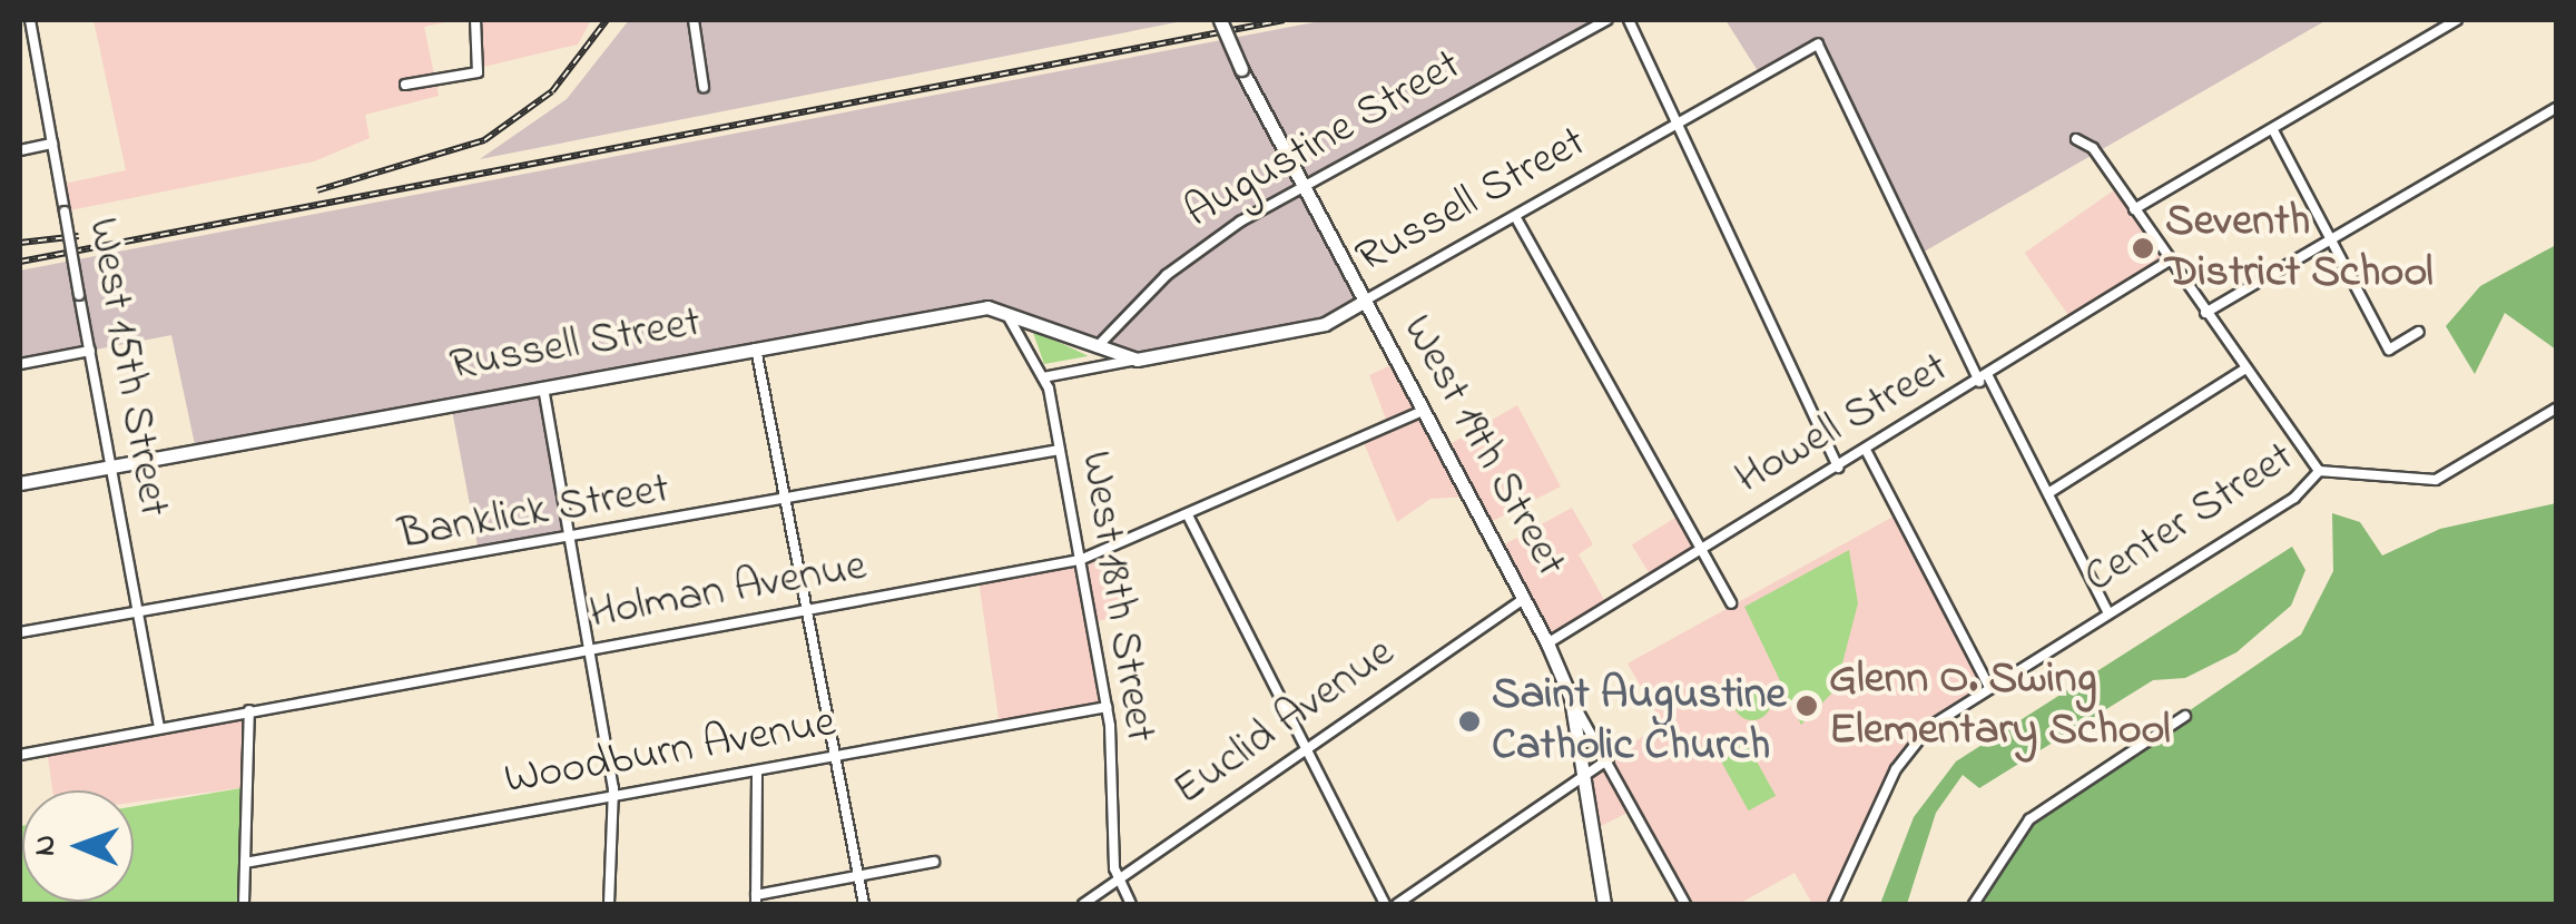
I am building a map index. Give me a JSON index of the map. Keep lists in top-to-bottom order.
{
  "streets": {
    "street": [
      "Augustine Street",
      "Russell Street",
      "West 15th Street",
      "Howell Street",
      "West 19th Street",
      "Banklick Street",
      "Center Street",
      "Holman Avenue",
      "West 18th Street",
      "Euclid Avenue",
      "Woodburn Avenue"
    ]
  },
  "crossings": [
    ["Augustine Street", "Russell Street"],
    ["Augustine Street", "West 19th Street"],
    ["Russell Street", "West 15th Street"],
    ["Russell Street", "Howell Street"],
    ["Russell Street", "West 19th Street"],
    ["Russell Street", "West 18th Street"],
    ["West 15th Street", "Banklick Street"],
    ["West 15th Street", "Holman Avenue"],
    ["Howell Street", "West 19th Street"],
    ["West 19th Street", "Holman Avenue"],
    ["West 19th Street", "Euclid Avenue"],
    ["Banklick Street", "West 18th Street"],
    ["Holman Avenue", "West 18th Street"],
    ["West 18th Street", "Euclid Avenue"],
    ["West 18th Street", "Woodburn Avenue"]
  ],
  "places": ["Seventh District School", "Glenn O. Swing Elementary School", "Saint Augustine Catholic Church"],
  "north": "left"
}
